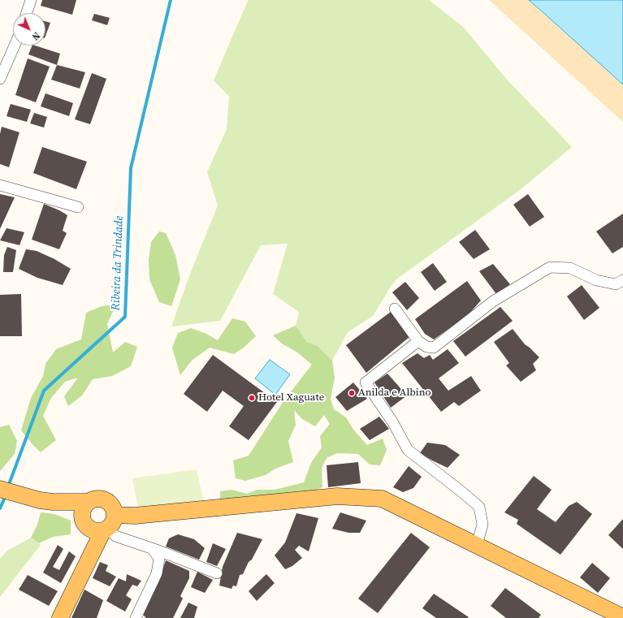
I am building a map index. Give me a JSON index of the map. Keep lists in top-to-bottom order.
{
  "water": ["Ribeira da Trindade"],
  "places": ["Anilda e Albino", "Hotel Xaguate"],
  "north": "bottom right"
}
